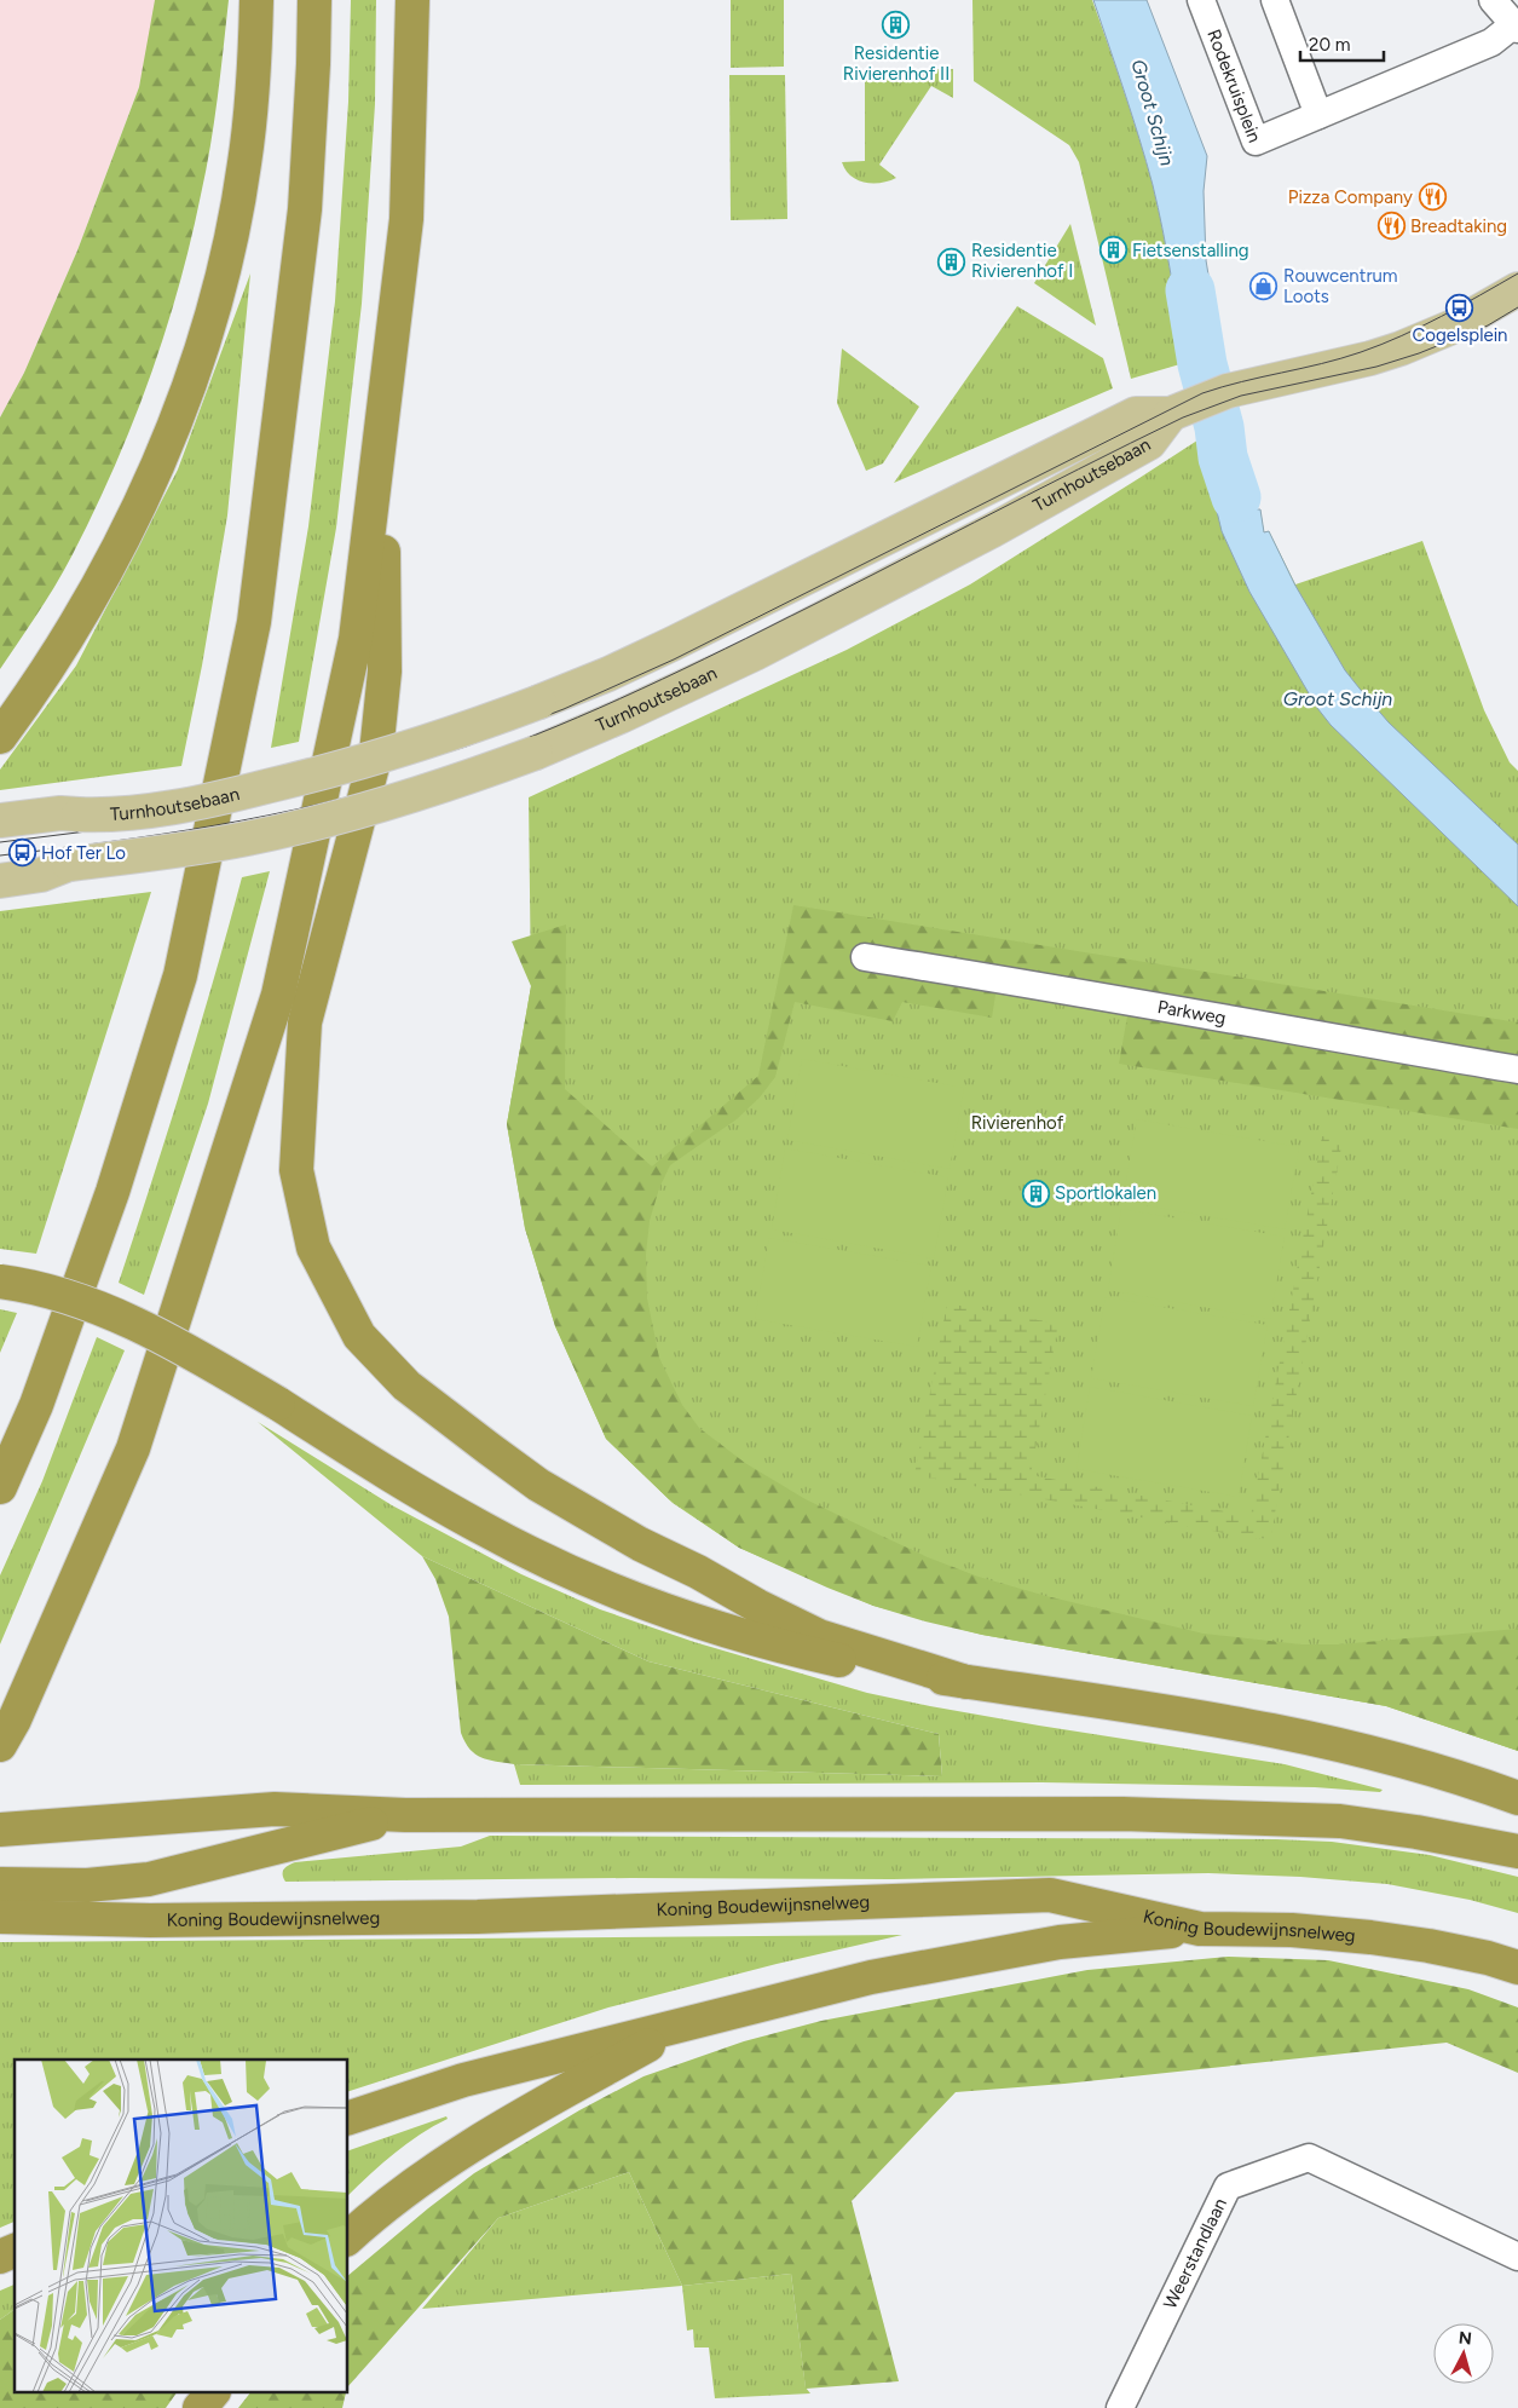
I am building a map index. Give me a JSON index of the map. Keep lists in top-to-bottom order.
{
  "streets": {
    "highway": ["Koning Boudewijnsnelweg"],
    "main road": ["Turnhoutsebaan"],
    "street": ["Rodekruisplein", "Parkweg", "Weerstandlaan"]
  },
  "water": ["Groot Schijn"],
  "parks": ["Rivierenhof"],
  "places": {
    "building": [
      "Residentie Rivierenhof II",
      "Fietsenstalling",
      "Residentie Rivierenhof I",
      "Sportlokalen"
    ],
    "restaurant": ["Pizza Company", "Breadtaking"],
    "shop": ["Rouwcentrum Loots"],
    "bus stop": ["Cogelsplein", "Hof Ter Lo"]
  },
  "scale_bar": "20 m",
  "north": "top"
}
